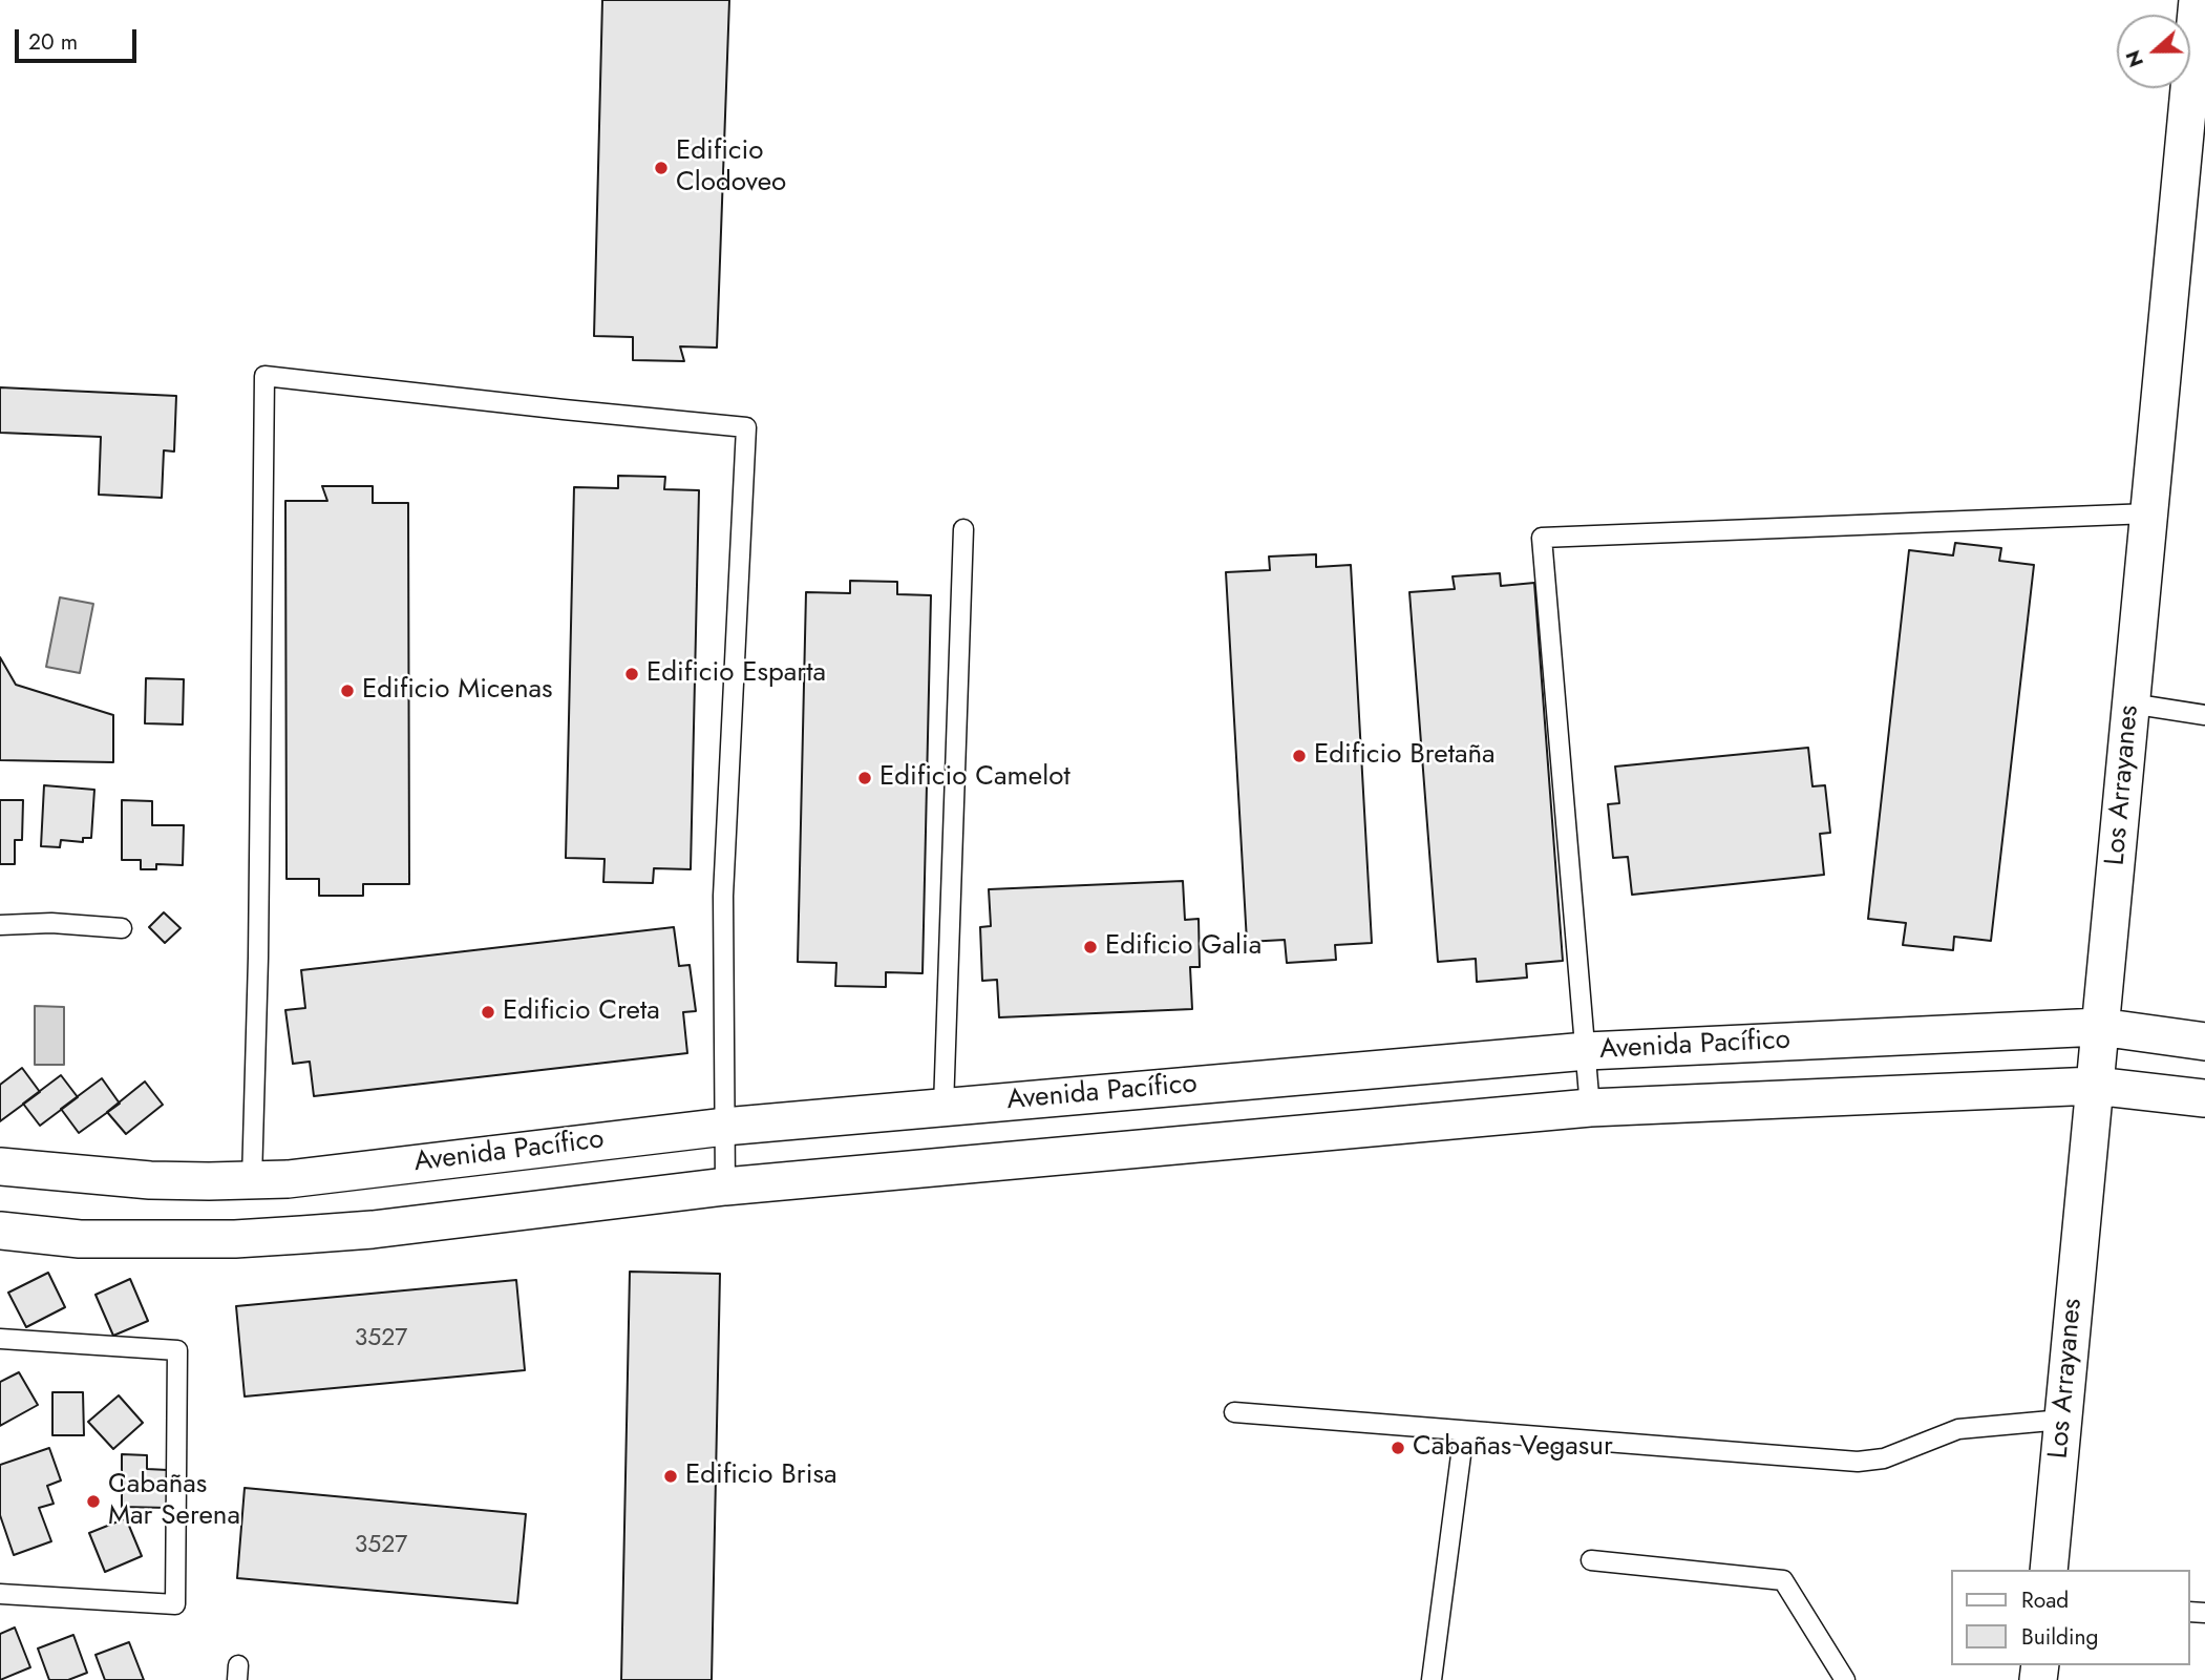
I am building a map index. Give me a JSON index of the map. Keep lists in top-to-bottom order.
{
  "streets": {
    "street": ["Los Arrayanes", "Avenida Pacífico"]
  },
  "crossings": [
    ["Los Arrayanes", "Avenida Pacífico"]
  ],
  "places": [
    "Edificio Clodoveo",
    "Edificio Esparta",
    "Edificio Micenas",
    "Edificio Bretaña",
    "Edificio Camelot",
    "Edificio Galia",
    "Edificio Creta",
    "Cabañas Vegasur",
    "Edificio Brisa",
    "Cabañas Mar Serena"
  ],
  "house_numbers": ["3527", "3527"],
  "legend": ["Road", "Building"],
  "scale_bar": "20 m",
  "north": "left"
}
